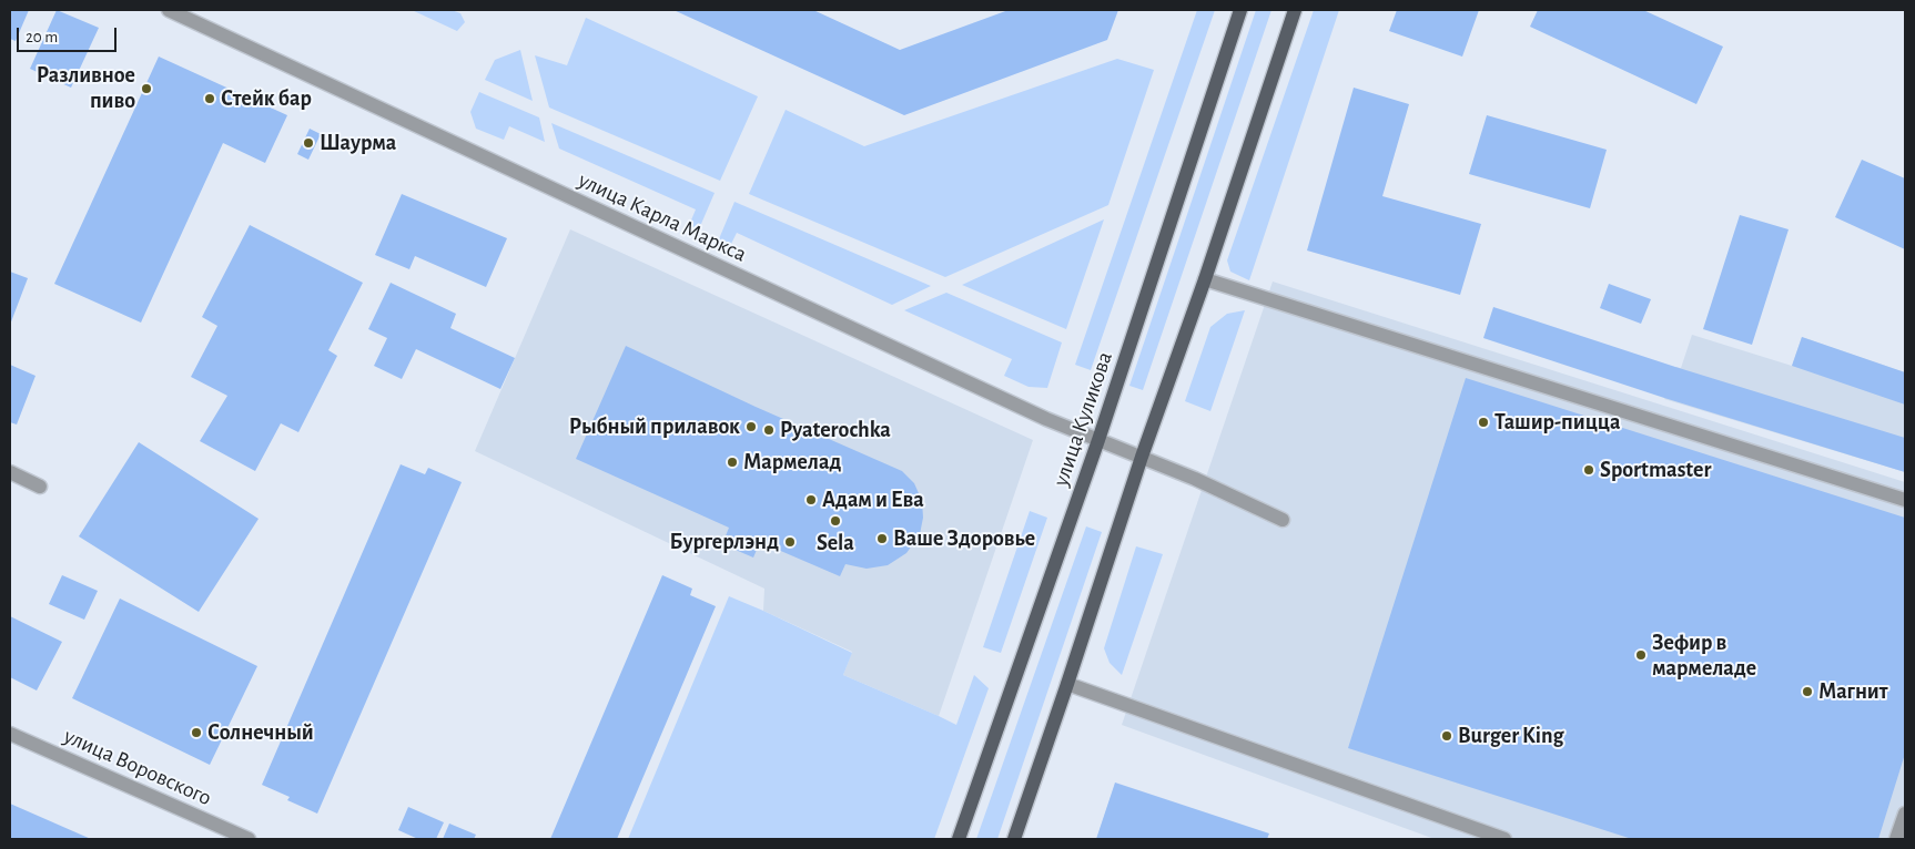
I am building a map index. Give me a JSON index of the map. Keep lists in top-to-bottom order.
{
  "streets": {
    "main road": ["улица Куликова"],
    "street": ["улица Карла Маркса", "улица Воровского"]
  },
  "crossings": [
    ["улица Карла Маркса", "улица Куликова"]
  ],
  "places": [
    "Разливное пиво",
    "Стейк бар",
    "Шаурма",
    "Ташир-пицца",
    "Рыбный прилавок",
    "Pyaterochka",
    "Мармелад",
    "Sportmaster",
    "Адам и Ева",
    "Sela",
    "Ваше Здоровье",
    "Бургерлэнд",
    "Зефир в мармеладе",
    "Магнит",
    "Солнечный",
    "Burger King"
  ],
  "scale_bar": "20 m"
}
